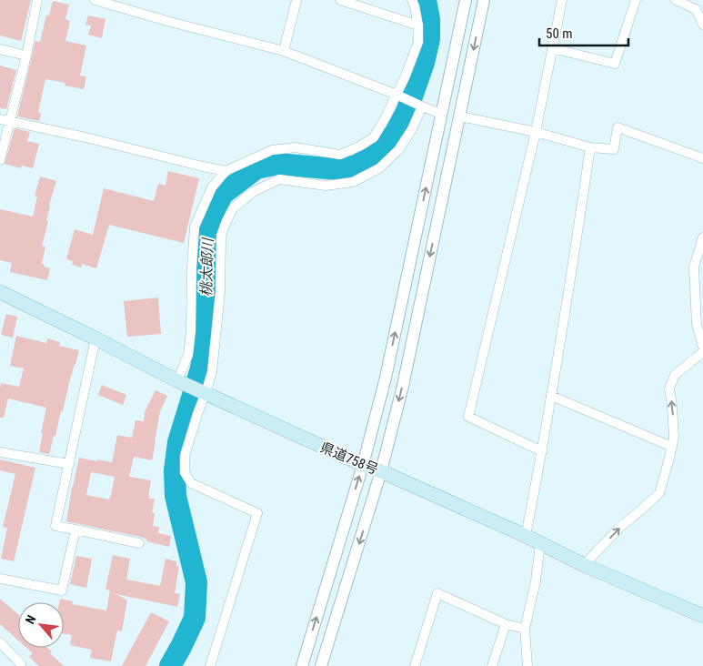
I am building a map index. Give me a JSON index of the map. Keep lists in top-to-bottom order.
{
  "streets": {
    "main road": ["県道758号"]
  },
  "water": ["桃太郎川"],
  "scale_bar": "50 m",
  "north": "top left"
}
